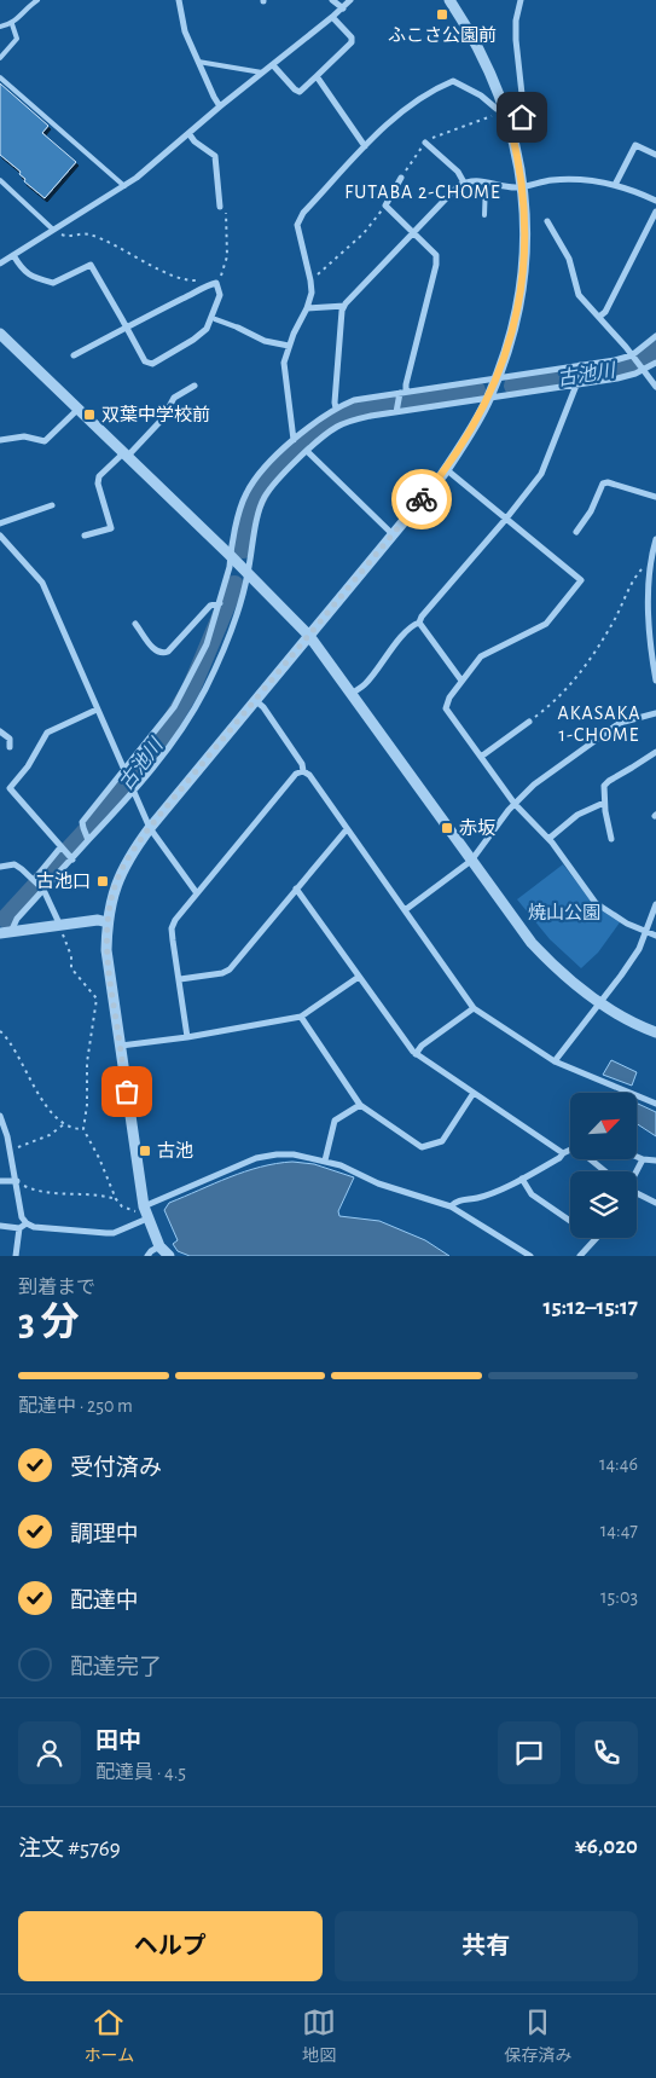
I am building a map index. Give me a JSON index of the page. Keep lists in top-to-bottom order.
{
  "districts": ["FUTABA 2-CHOME", "AKASAKA 1-CHOME"],
  "water": ["古池川"],
  "parks": ["焼山公園"],
  "places": {
    "transit": [
      "ふこさ公園前",
      "双葉中学校前",
      "赤坂",
      "古池口",
      "古池"
    ]
  },
  "north": "top right",
  "page": {
    "heading": ["3 分", "到着まで", "15:12–15:17"],
    "panel": [
      "田中",
      "配達員 · 4.5",
      "注文 #5769",
      "¥6,020"
    ],
    "bar": "配達中 · 250 m",
    "list": [
      ["受付済み", "14:46"],
      ["調理中", "14:47"],
      ["配達中", "15:03"],
      "配達完了"
    ],
    "buttons": ["ヘルプ", "共有"],
    "tabs": ["ホーム", "地図", "保存済み"]
  }
}
